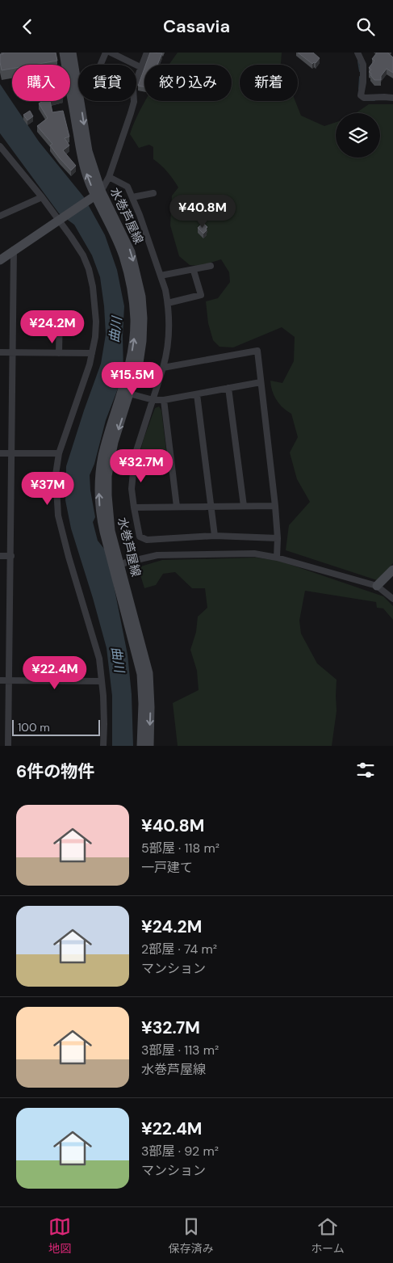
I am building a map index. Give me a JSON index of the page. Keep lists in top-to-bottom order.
{
  "streets": {
    "main road": ["水巻芦屋線"]
  },
  "water": ["曲川"],
  "scale_bar": "100 m",
  "page": {
    "header": "Casavia",
    "chip": [
      "購入",
      "賃貸",
      "絞り込み",
      "新着"
    ],
    "price": [
      "¥40.8M",
      "¥24.2M",
      "¥15.5M",
      "¥32.7M",
      "¥37M",
      "¥22.4M"
    ],
    "scale": "100 m",
    "heading": "6件の物件",
    "list": [
      {
        "name": "¥40.8M",
        "note": "5部屋 · 118 m² · 一戸建て"
      },
      {
        "name": "¥24.2M",
        "note": "2部屋 · 74 m² · マンション"
      },
      {
        "name": "¥32.7M",
        "note": "3部屋 · 113 m² · 水巻芦屋線"
      },
      {
        "name": "¥22.4M",
        "note": "3部屋 · 92 m² · マンション"
      }
    ],
    "tabs": ["地図", "保存済み", "ホーム"]
  }
}
